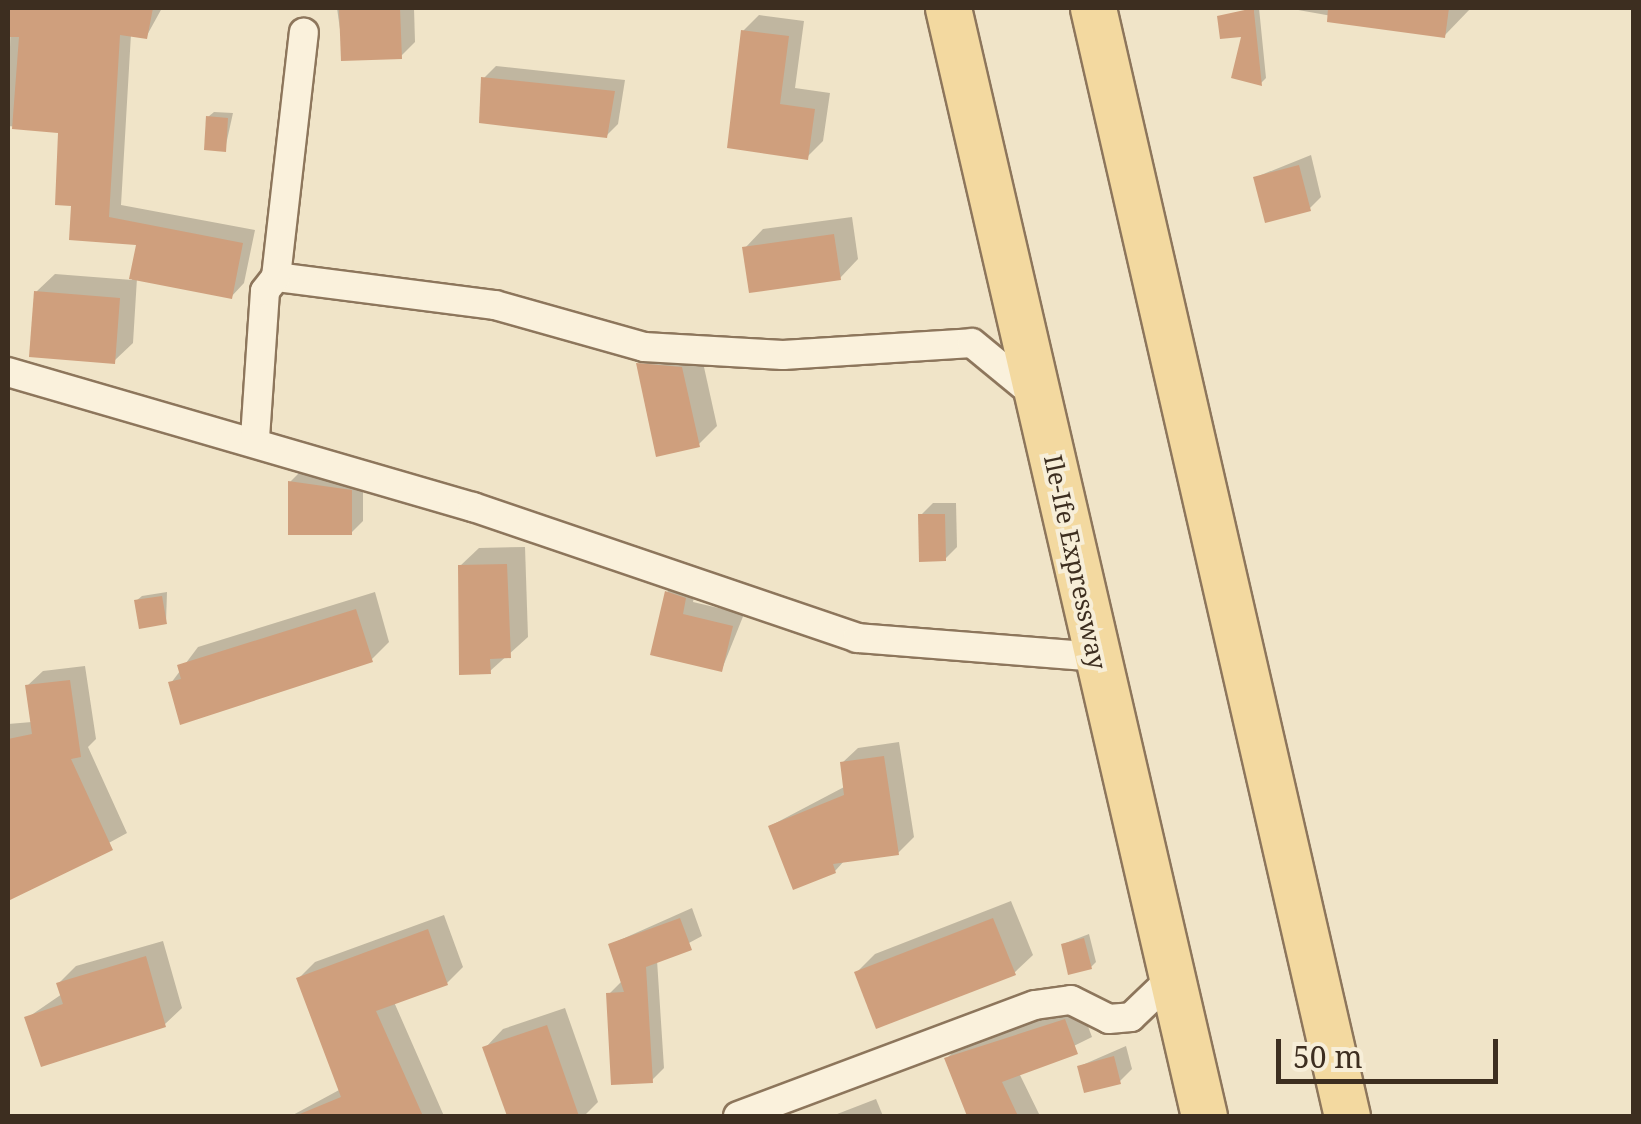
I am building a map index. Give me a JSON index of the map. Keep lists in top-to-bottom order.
{
  "streets": {
    "main road": ["Ile-Ife Expressway"]
  },
  "scale_bar": "50 m"
}
